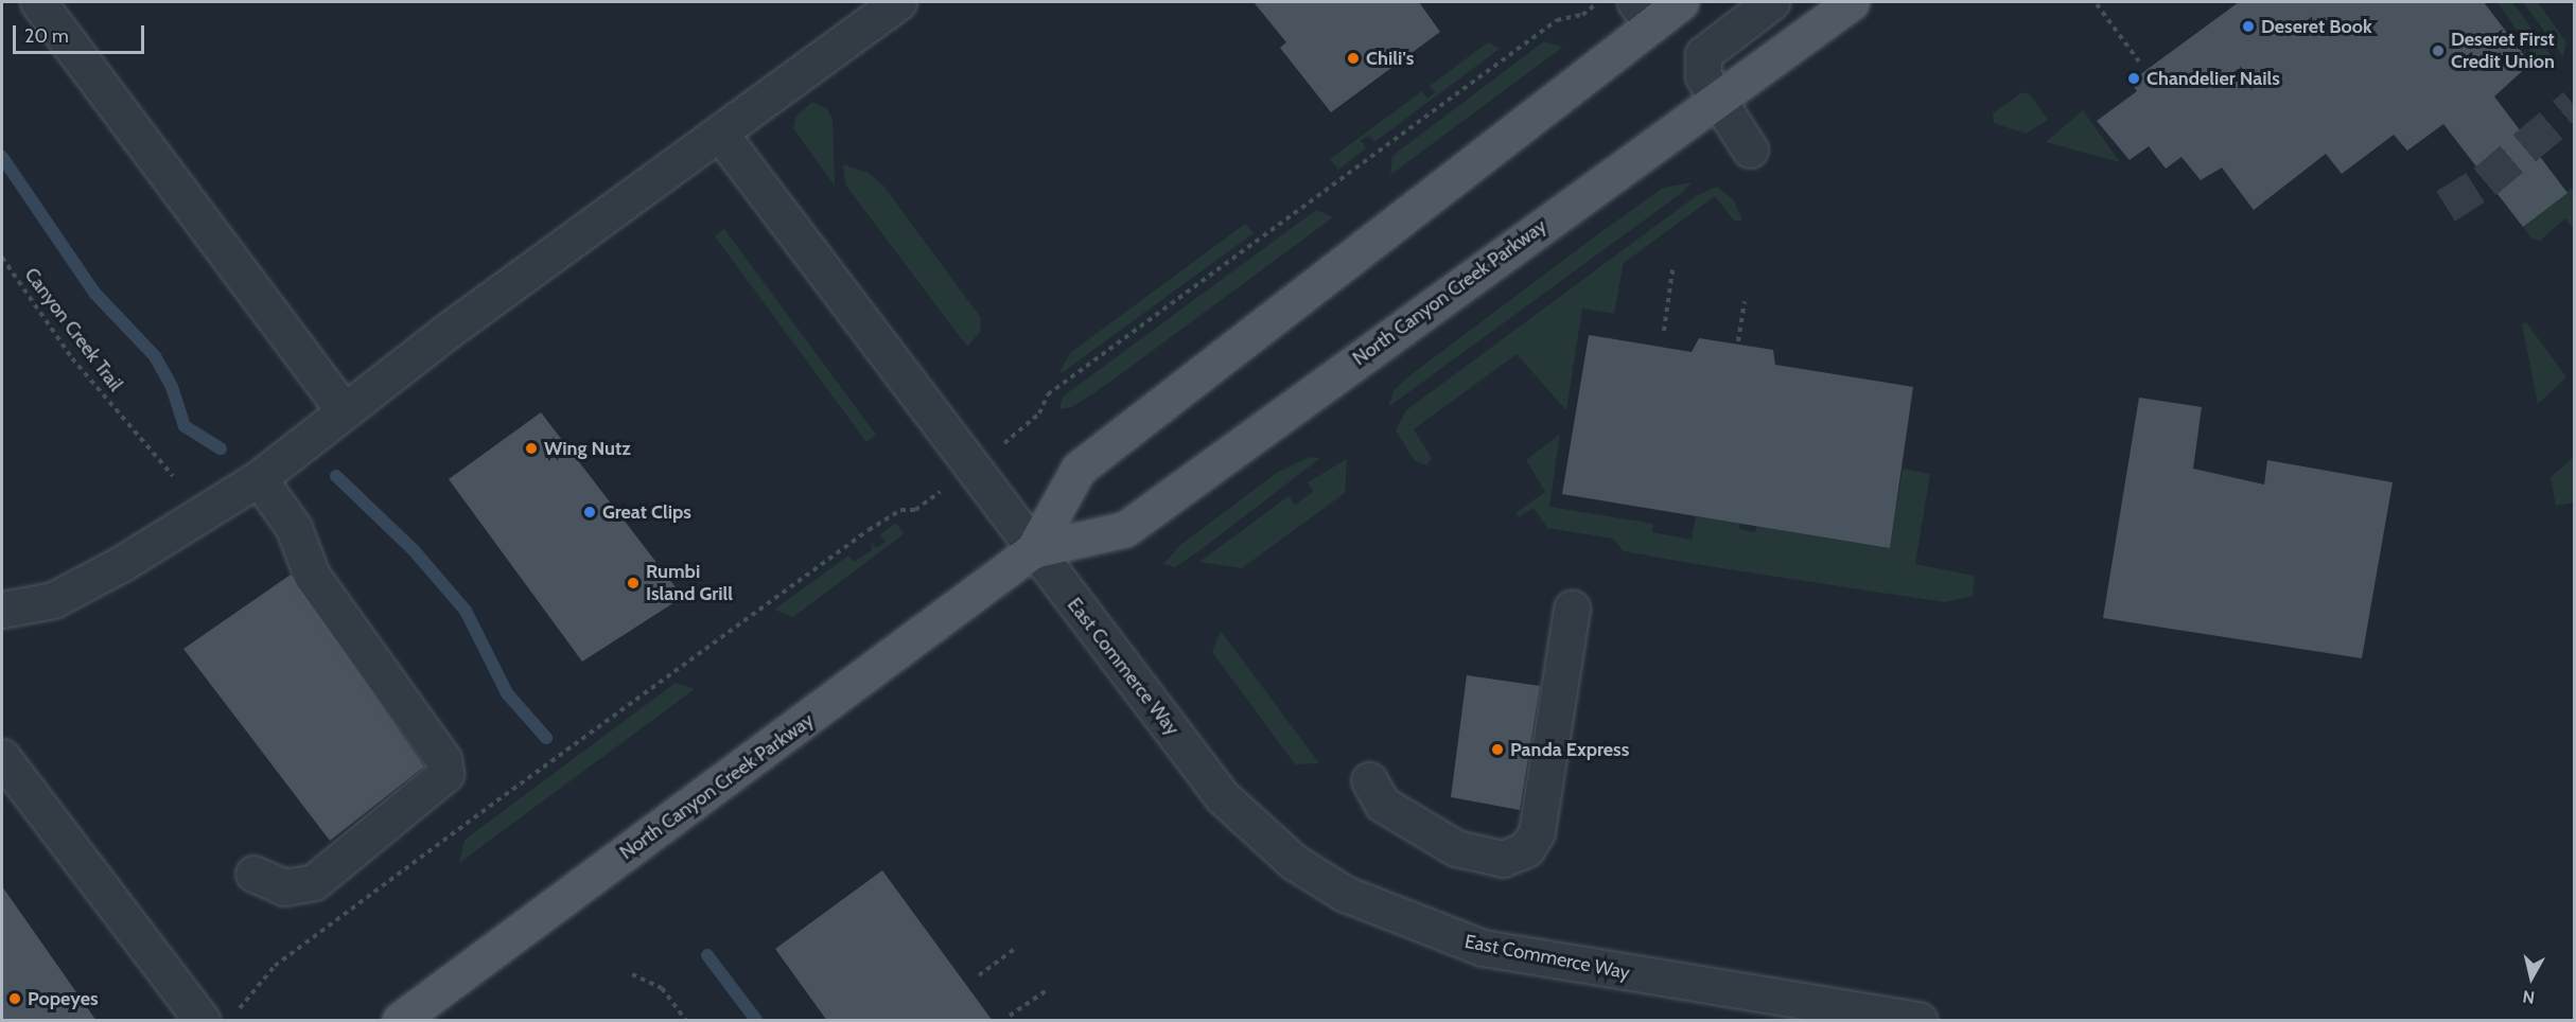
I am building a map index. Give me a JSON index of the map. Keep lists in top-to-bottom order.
{
  "streets": {
    "main road": ["North Canyon Creek Parkway"],
    "street": ["East Commerce Way"],
    "path": ["Canyon Creek Trail"]
  },
  "crossings": [
    ["North Canyon Creek Parkway", "East Commerce Way"]
  ],
  "places": [
    "Deseret Book",
    "Deseret First Credit Union",
    "Chili's",
    "Chandelier Nails",
    "Wing Nutz",
    "Great Clips",
    "Rumbi Island Grill",
    "Panda Express",
    "Popeyes"
  ],
  "scale_bar": "20 m",
  "north": "bottom"
}
